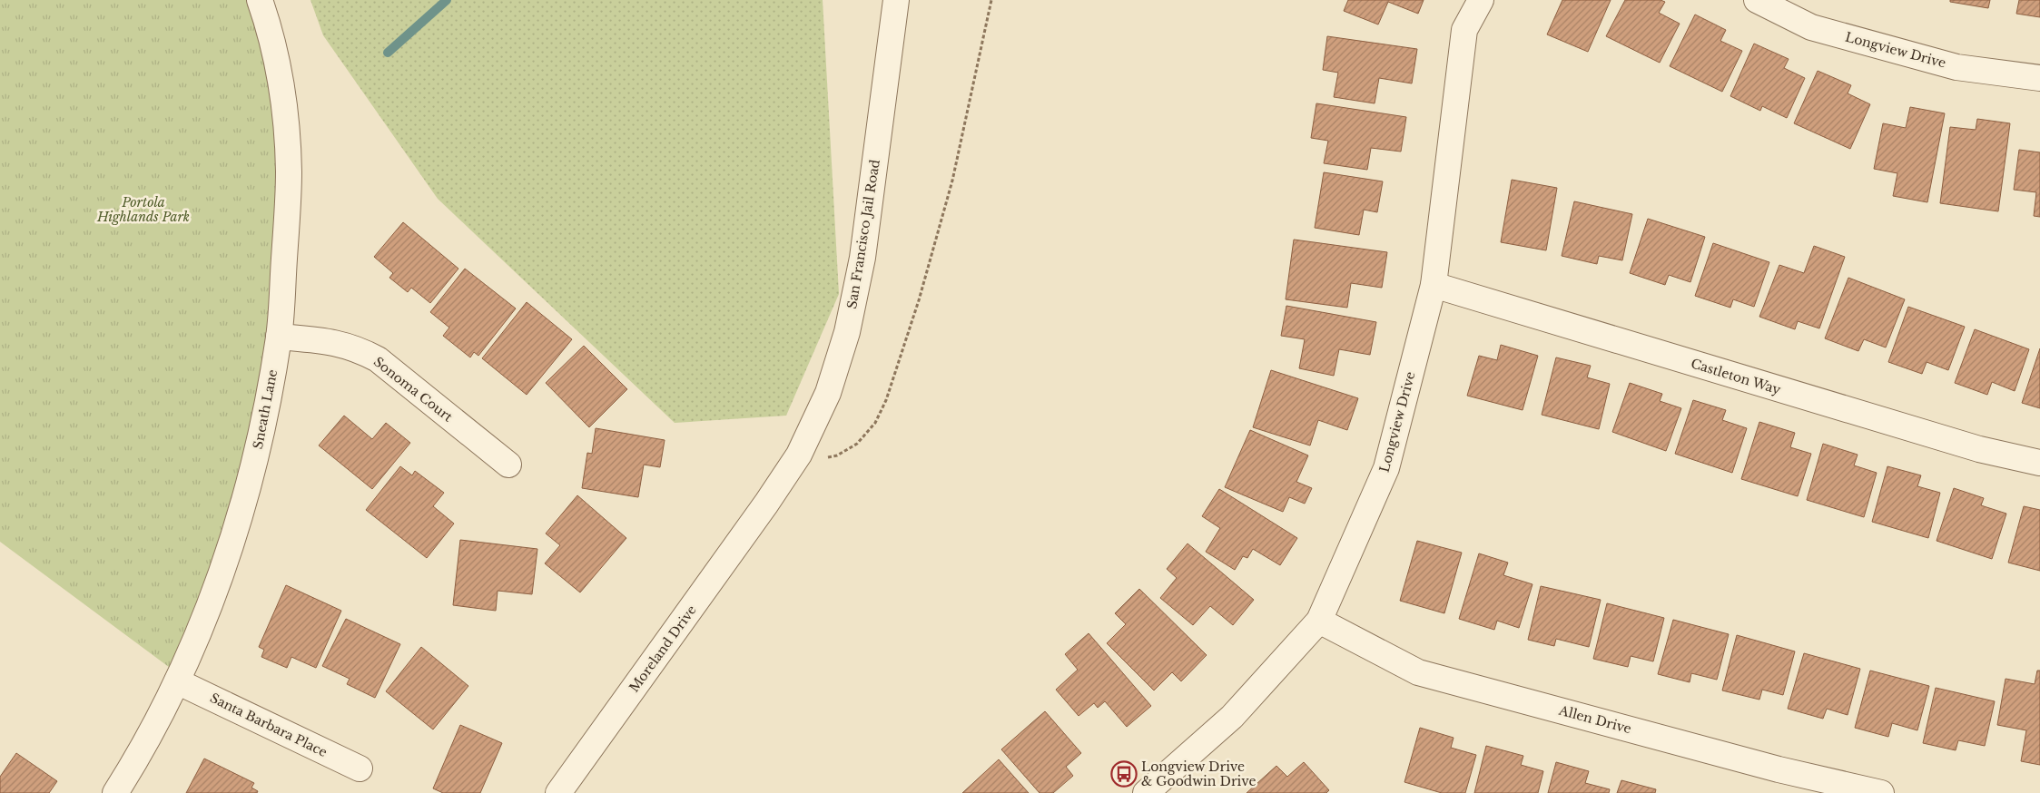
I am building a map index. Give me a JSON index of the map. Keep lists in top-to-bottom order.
{
  "streets": {
    "street": [
      "Longview Drive",
      "San Francisco Jail Road",
      "Castleton Way",
      "Sonoma Court",
      "Sneath Lane",
      "Moreland Drive",
      "Allen Drive",
      "Santa Barbara Place"
    ]
  },
  "crossings": [
    ["Longview Drive", "Castleton Way"],
    ["Longview Drive", "Allen Drive"],
    ["San Francisco Jail Road", "Moreland Drive"],
    ["Sonoma Court", "Sneath Lane"],
    ["Sneath Lane", "Santa Barbara Place"]
  ],
  "parks": ["Portola Highlands Park"],
  "places": {
    "bus stop": ["Longview Drive & Goodwin Drive"]
  }
}
